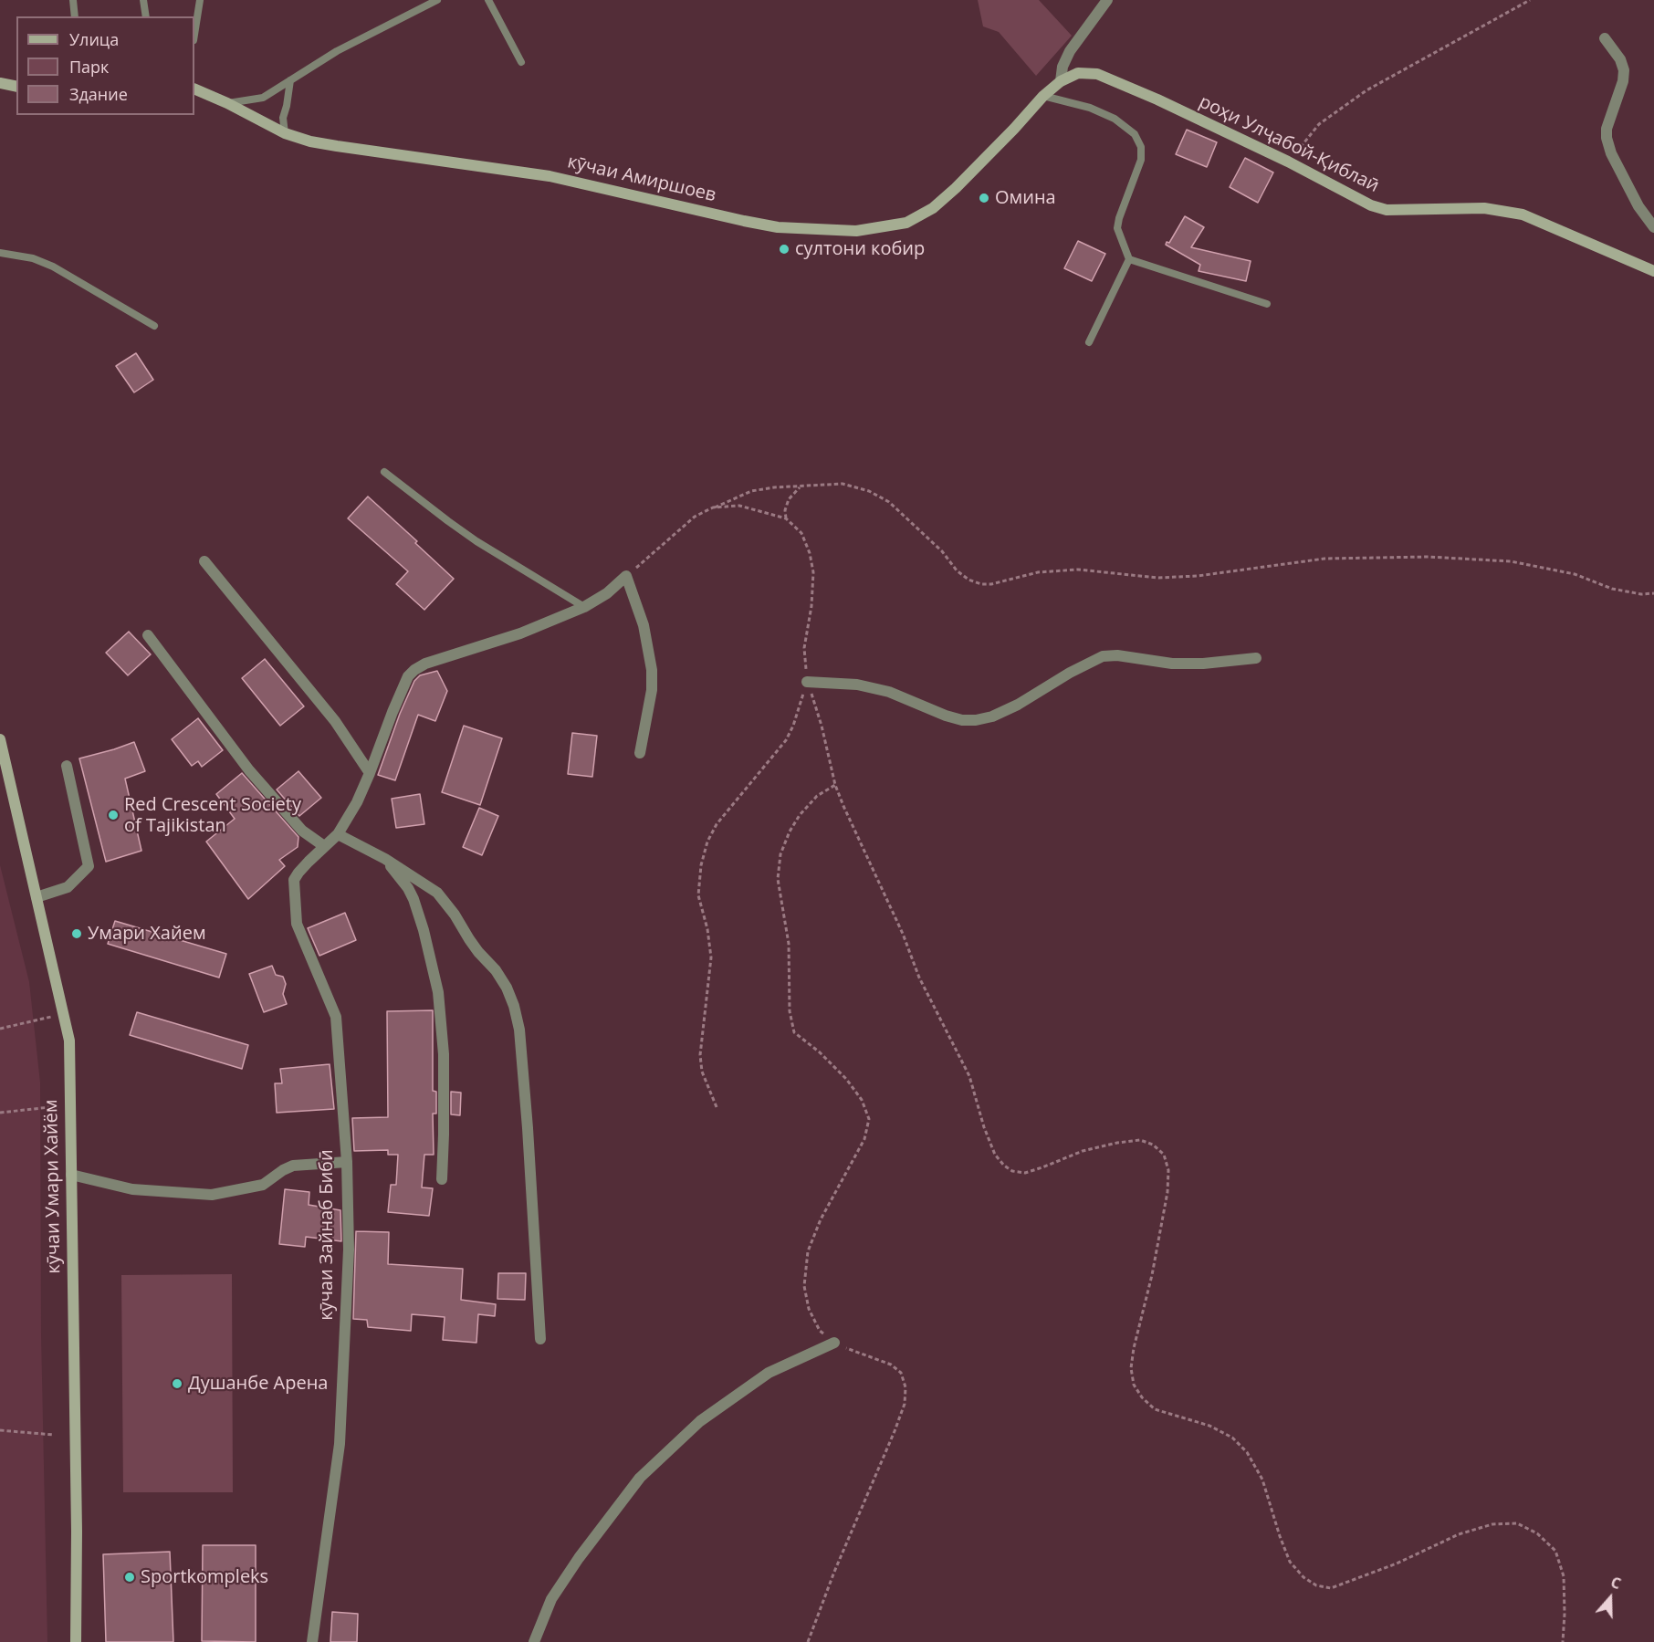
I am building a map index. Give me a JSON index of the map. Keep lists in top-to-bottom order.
{
  "streets": {
    "street": [
      "роҳи Улҷабой-Қиблаӣ",
      "кӯчаи Амиршоев",
      "кӯчаи Умари Хайём",
      "кӯчаи Зайнаб Бибӣ"
    ]
  },
  "crossings": [
    ["роҳи Улҷабой-Қиблаӣ", "кӯчаи Амиршоев"]
  ],
  "places": [
    "Омина",
    "султони кобир",
    "Red Crescent Society of Tajikistan",
    "Умари Хайем",
    "Душанбе Арена",
    "Sportkompleks"
  ],
  "legend": ["Улица", "Парк", "Здание"],
  "north": "top"
}
